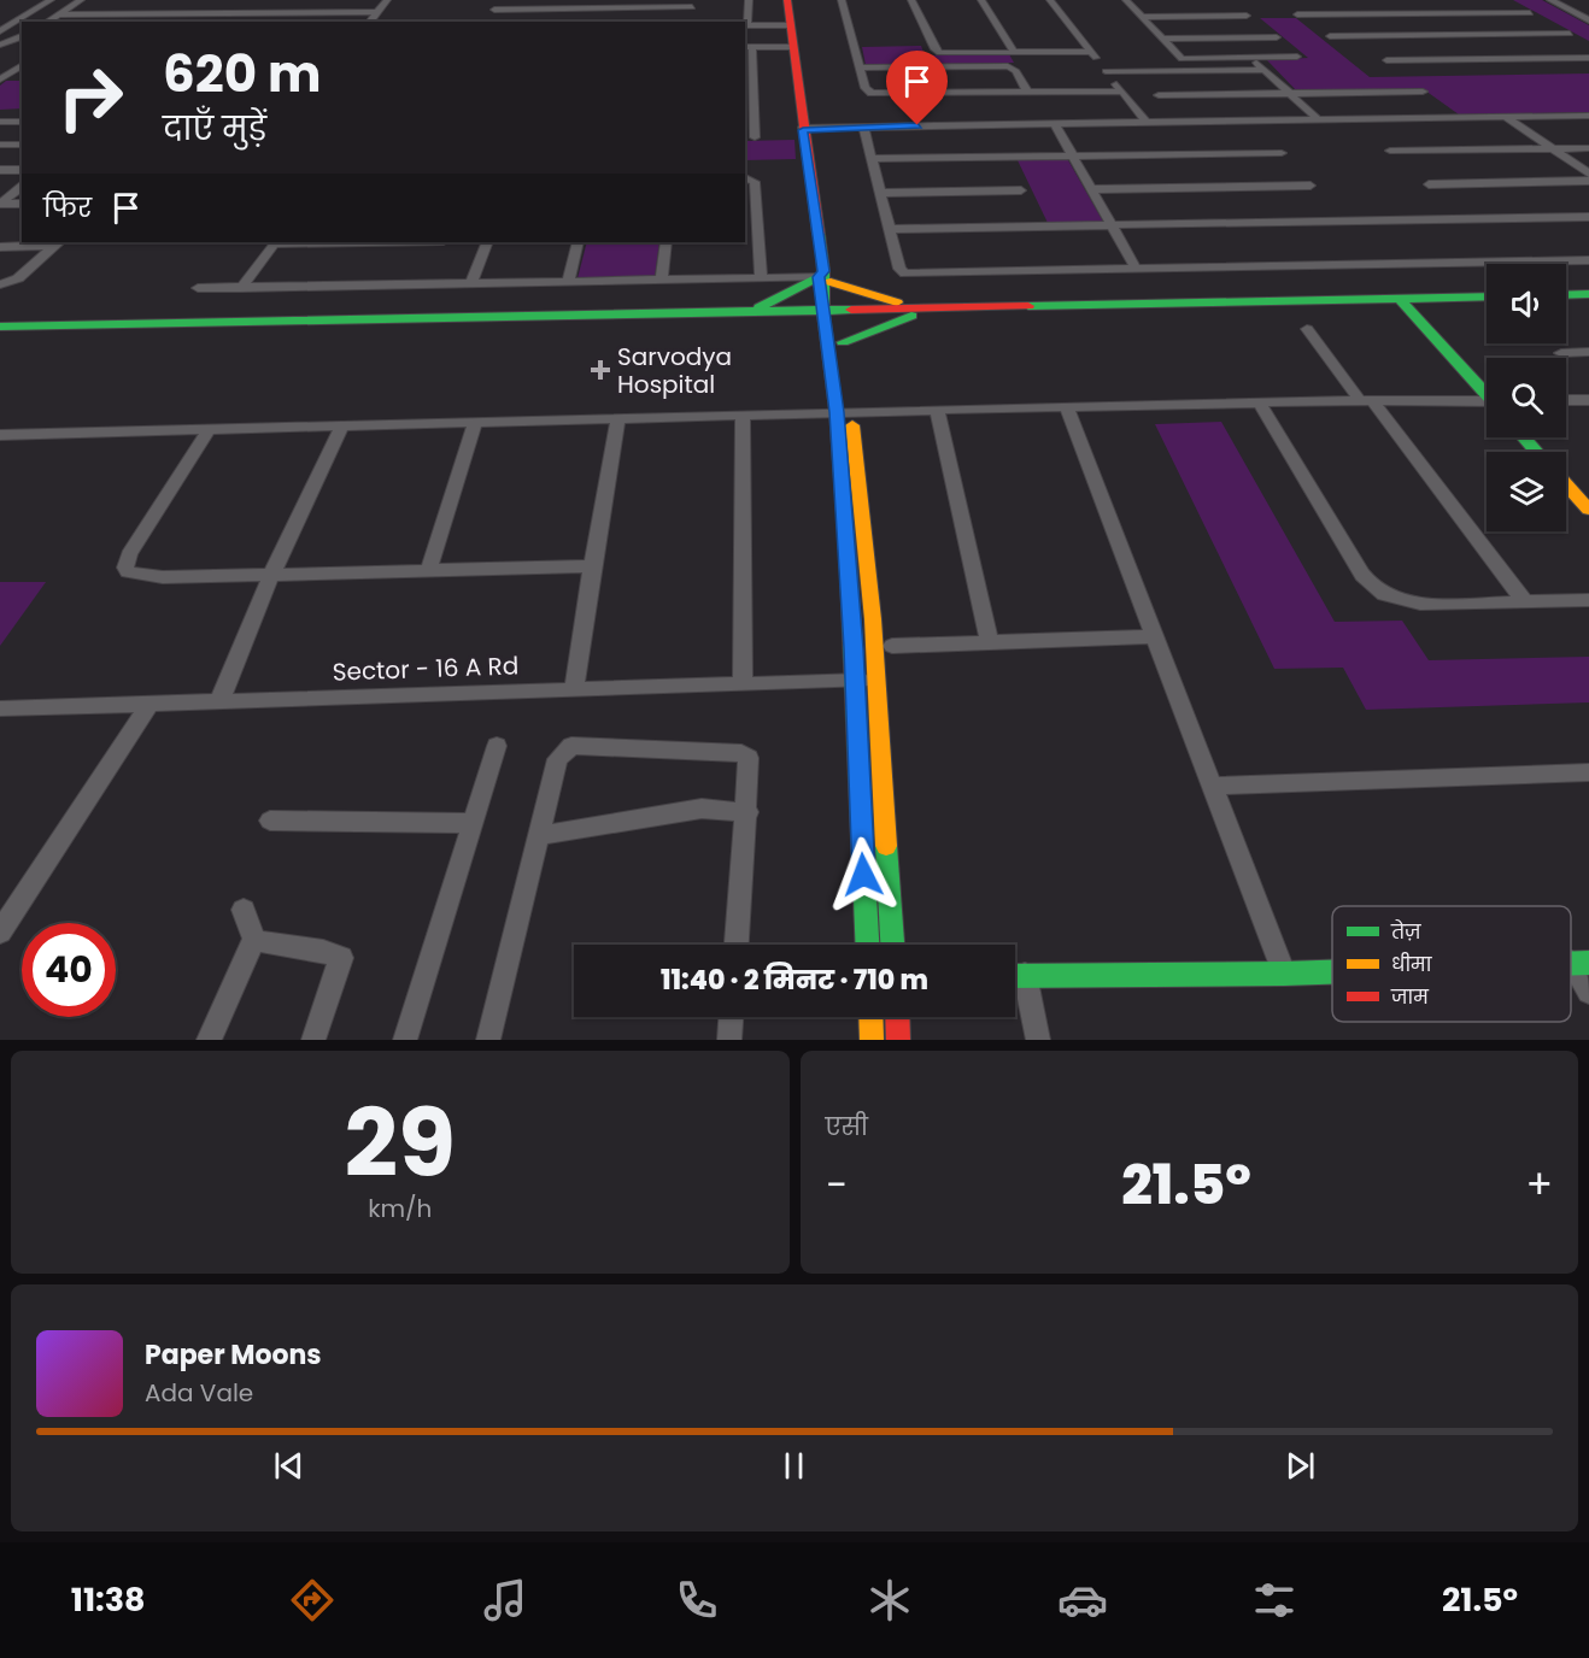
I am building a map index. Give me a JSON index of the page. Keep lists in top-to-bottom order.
{
  "streets": {
    "street": ["Sector - 16 A Rd"]
  },
  "places": {
    "health": ["Sarvodya Hospital"]
  },
  "legend": ["तेज़", "धीमा", "जाम"],
  "page": {
    "turn": ["620 m", "दाएँ मुड़ें"],
    "then": "फिर",
    "limit": "40",
    "trip": "11:40 · 2 मिनट · 710 m",
    "tile": [
      ["29", "km/h"],
      "एसी"
    ],
    "heat": ["−", "21.5°", "+"],
    "song": ["Paper Moons", "Ada Vale"],
    "tabs": ["11:38", "21.5°"]
  }
}
